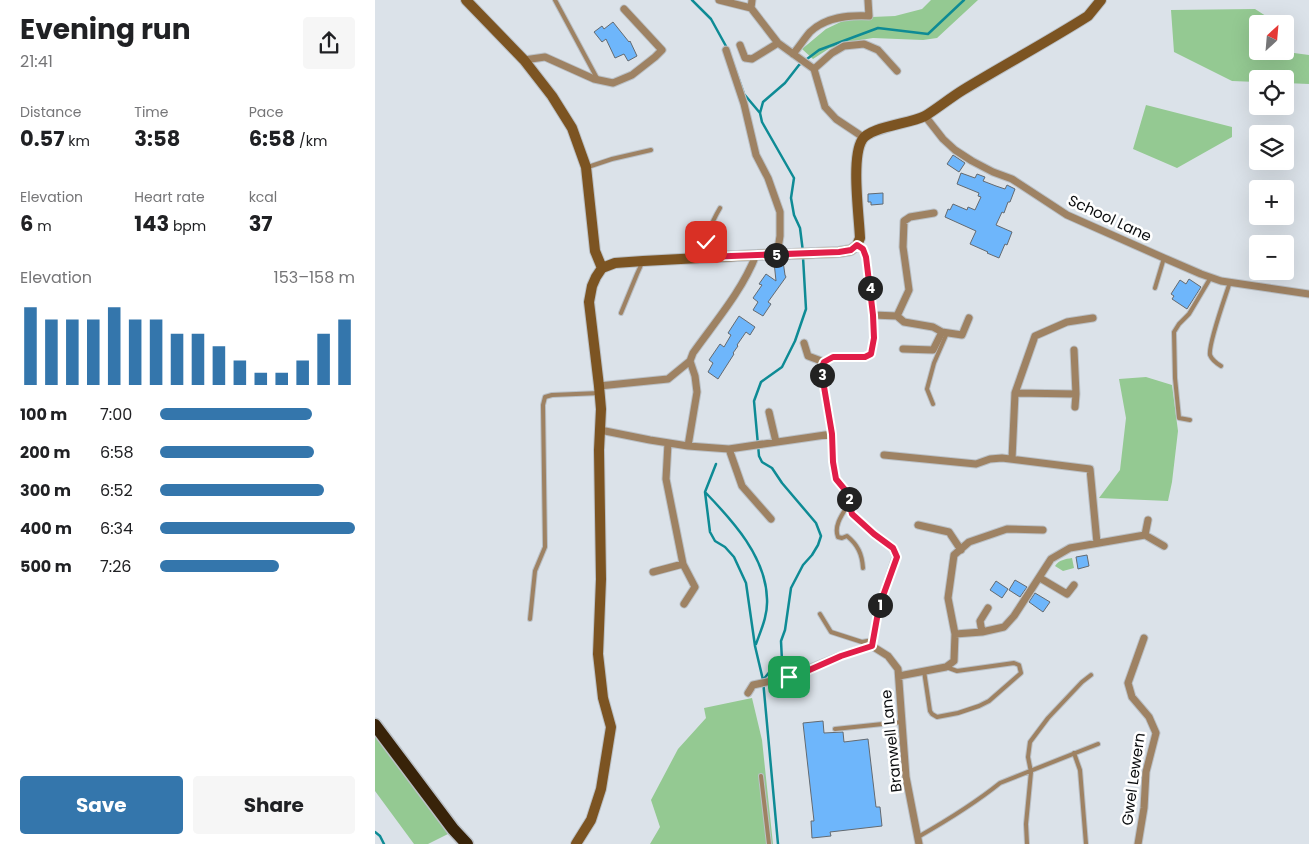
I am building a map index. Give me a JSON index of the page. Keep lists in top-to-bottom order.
{
  "streets": {
    "street": ["School Lane", "Branwell Lane", "Gwel Lewern"]
  },
  "north": "top right",
  "page": {
    "heading": ["Evening run", "21:41"],
    "map_buttons": ["+", "−"],
    "stats": [
      ["Distance", "0.57 km"],
      ["Time", "3:58"],
      ["Pace", "6:58 /km"],
      ["Elevation", "6 m"],
      ["Heart rate", "143 bpm"],
      ["kcal", "37"]
    ],
    "pins": [
      "5",
      "4",
      "3",
      "2",
      "1"
    ],
    "chart": ["Elevation", "153–158 m"],
    "list": [
      {
        "name": "100 m",
        "note": "7:00"
      },
      {
        "name": "200 m",
        "note": "6:58"
      },
      {
        "name": "300 m",
        "note": "6:52"
      },
      {
        "name": "400 m",
        "note": "6:34"
      },
      {
        "name": "500 m",
        "note": "7:26"
      }
    ],
    "buttons": ["Save", "Share"]
  }
}
